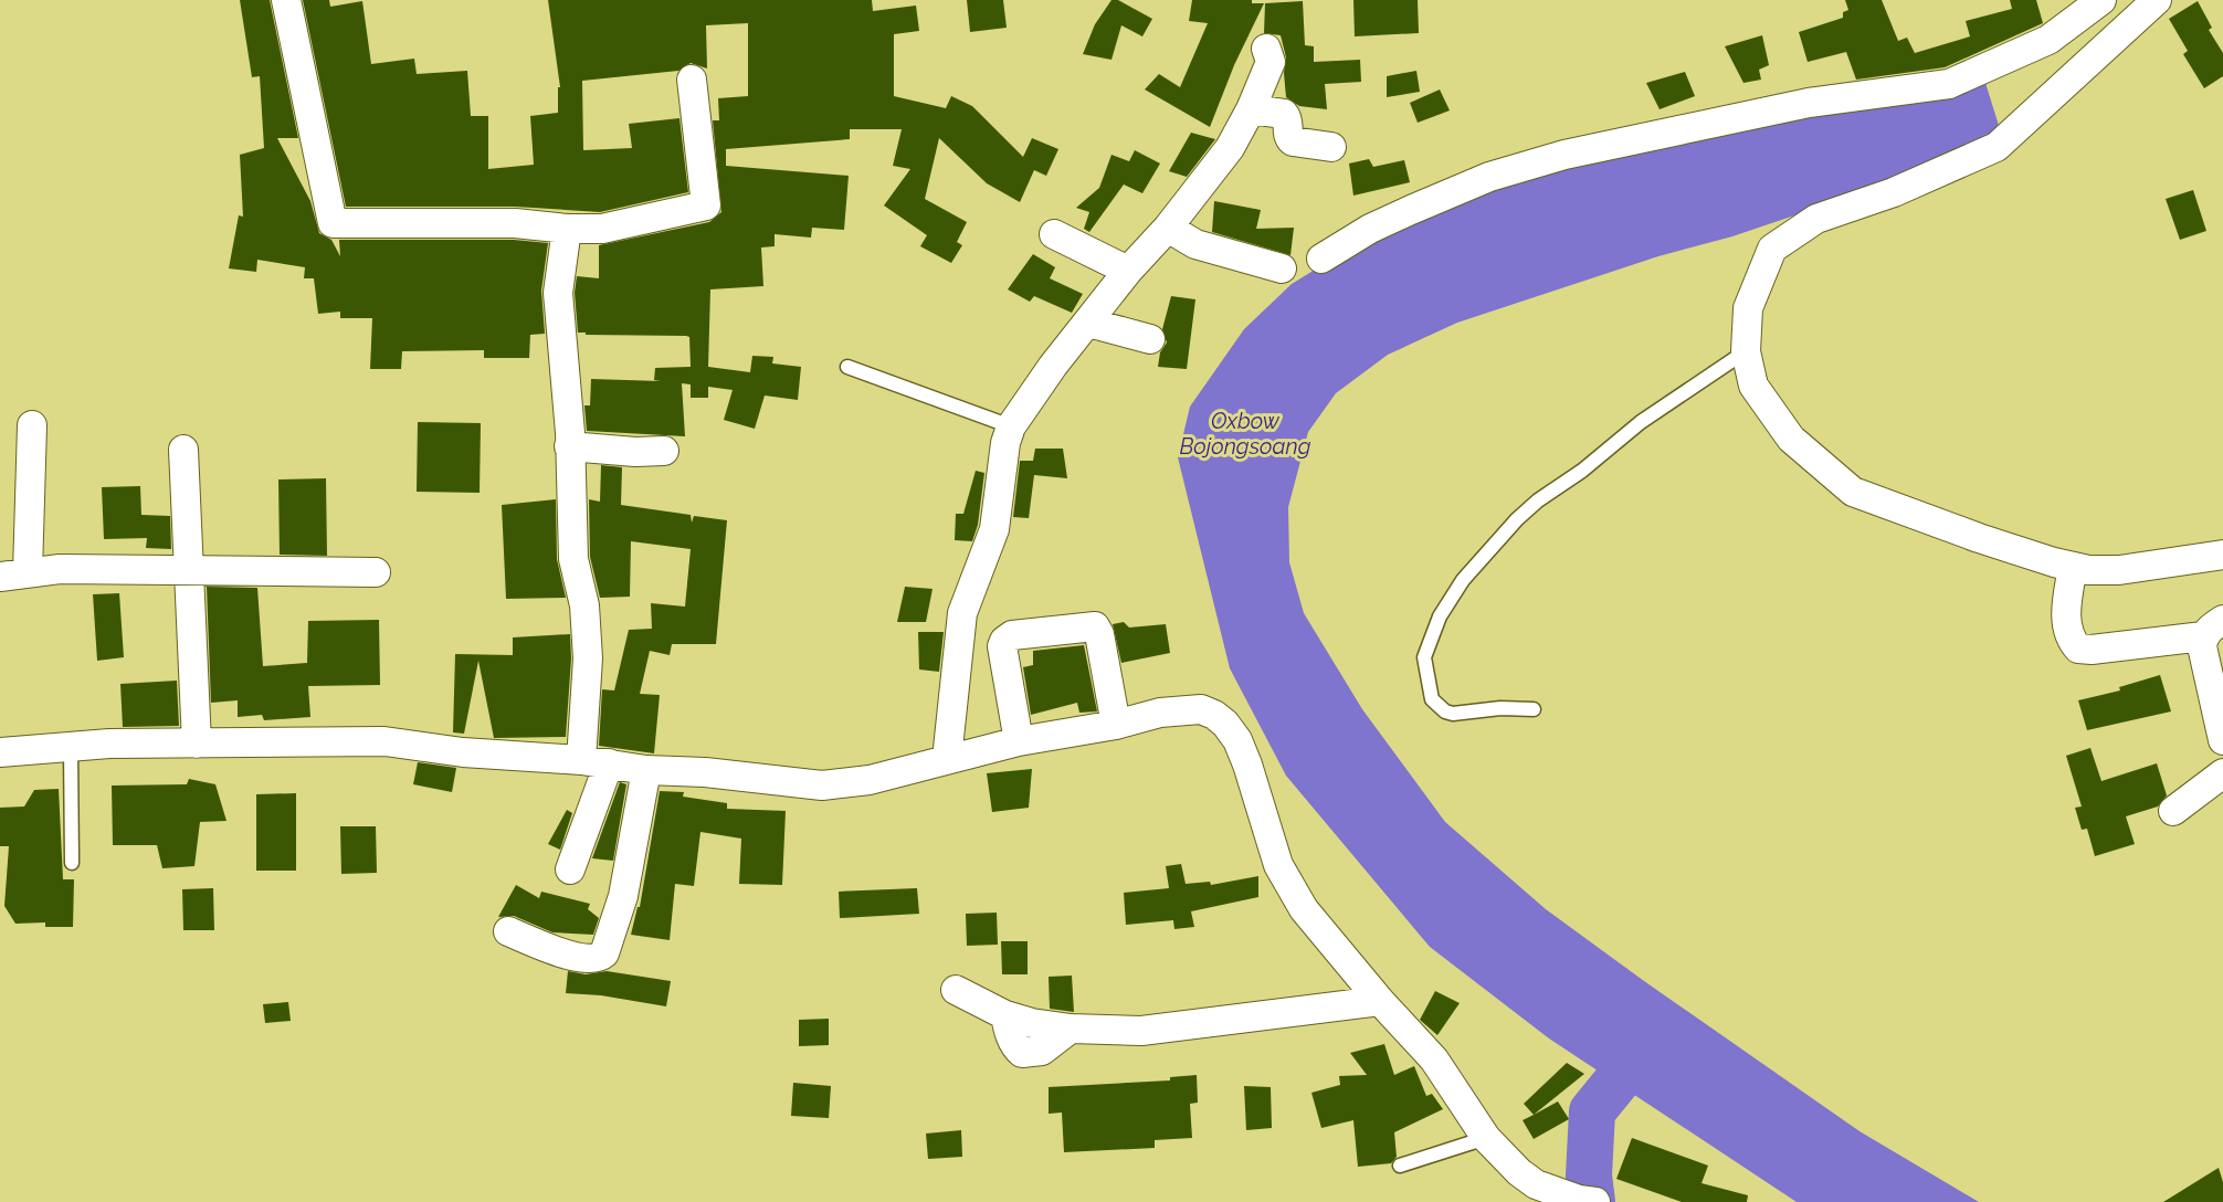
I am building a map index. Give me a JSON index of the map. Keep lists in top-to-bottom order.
{
  "water": ["Oxbow Bojongsoang"]
}
